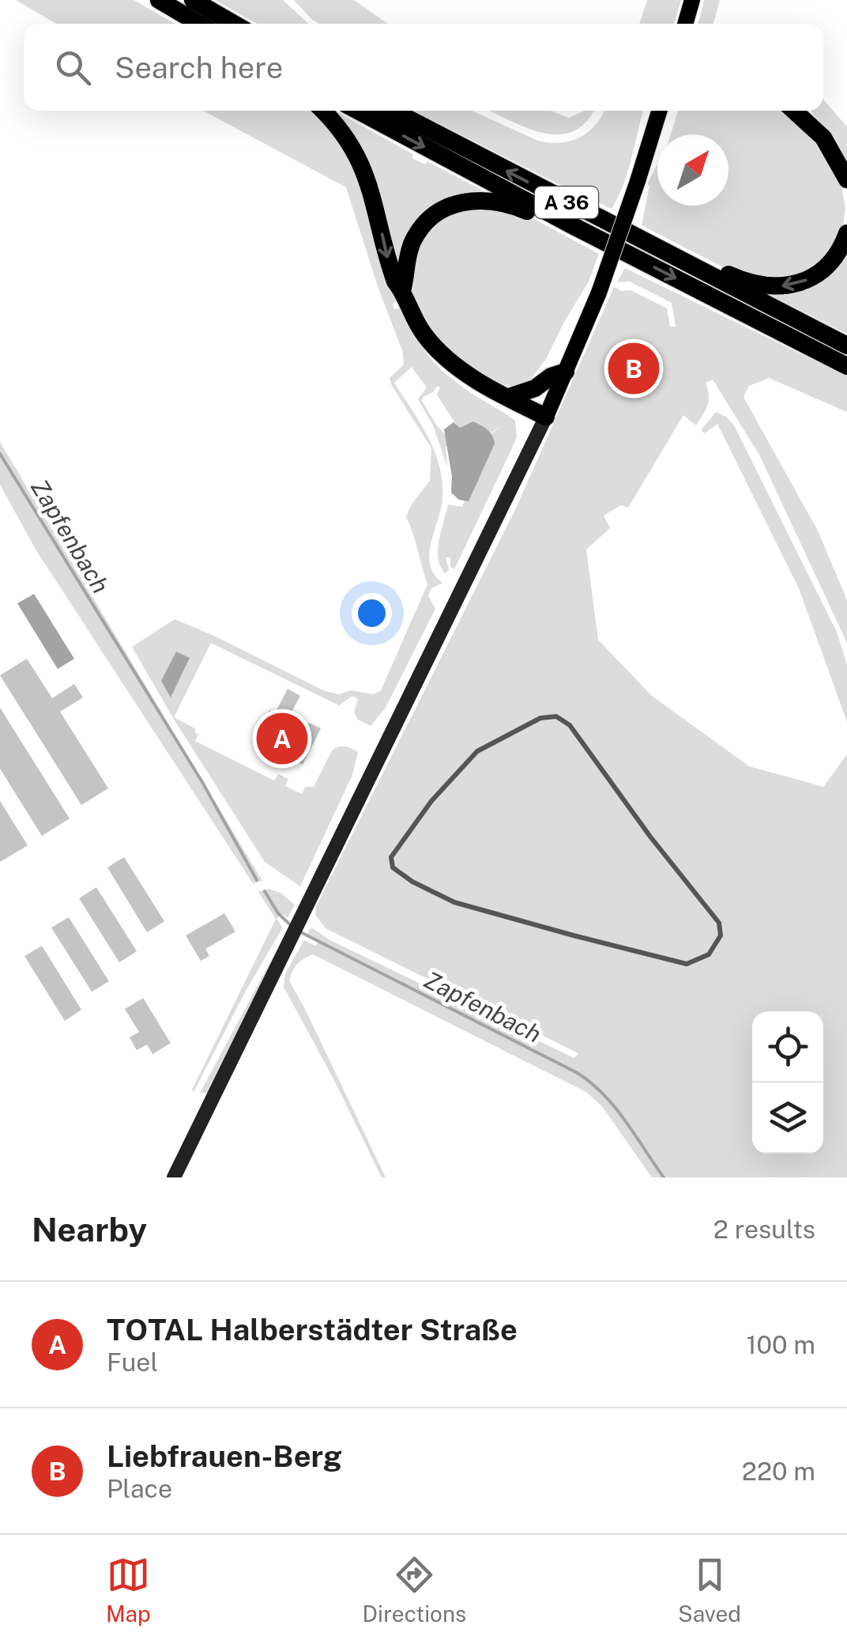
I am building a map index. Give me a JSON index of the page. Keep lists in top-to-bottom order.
{
  "streets": {
    "highway": ["A 36"]
  },
  "water": ["Zapfenbach"],
  "north": "top right",
  "page": {
    "search": "Search here",
    "pins": ["B", "A"],
    "heading": ["Nearby", "2 results"],
    "list": [
      {
        "mark": "A",
        "name": "TOTAL Halberstädter Straße",
        "note": "Fuel",
        "value": "100 m"
      },
      {
        "mark": "B",
        "name": "Liebfrauen-Berg",
        "note": "Place",
        "value": "220 m"
      }
    ],
    "nav": ["Map", "Directions", "Saved"]
  }
}
